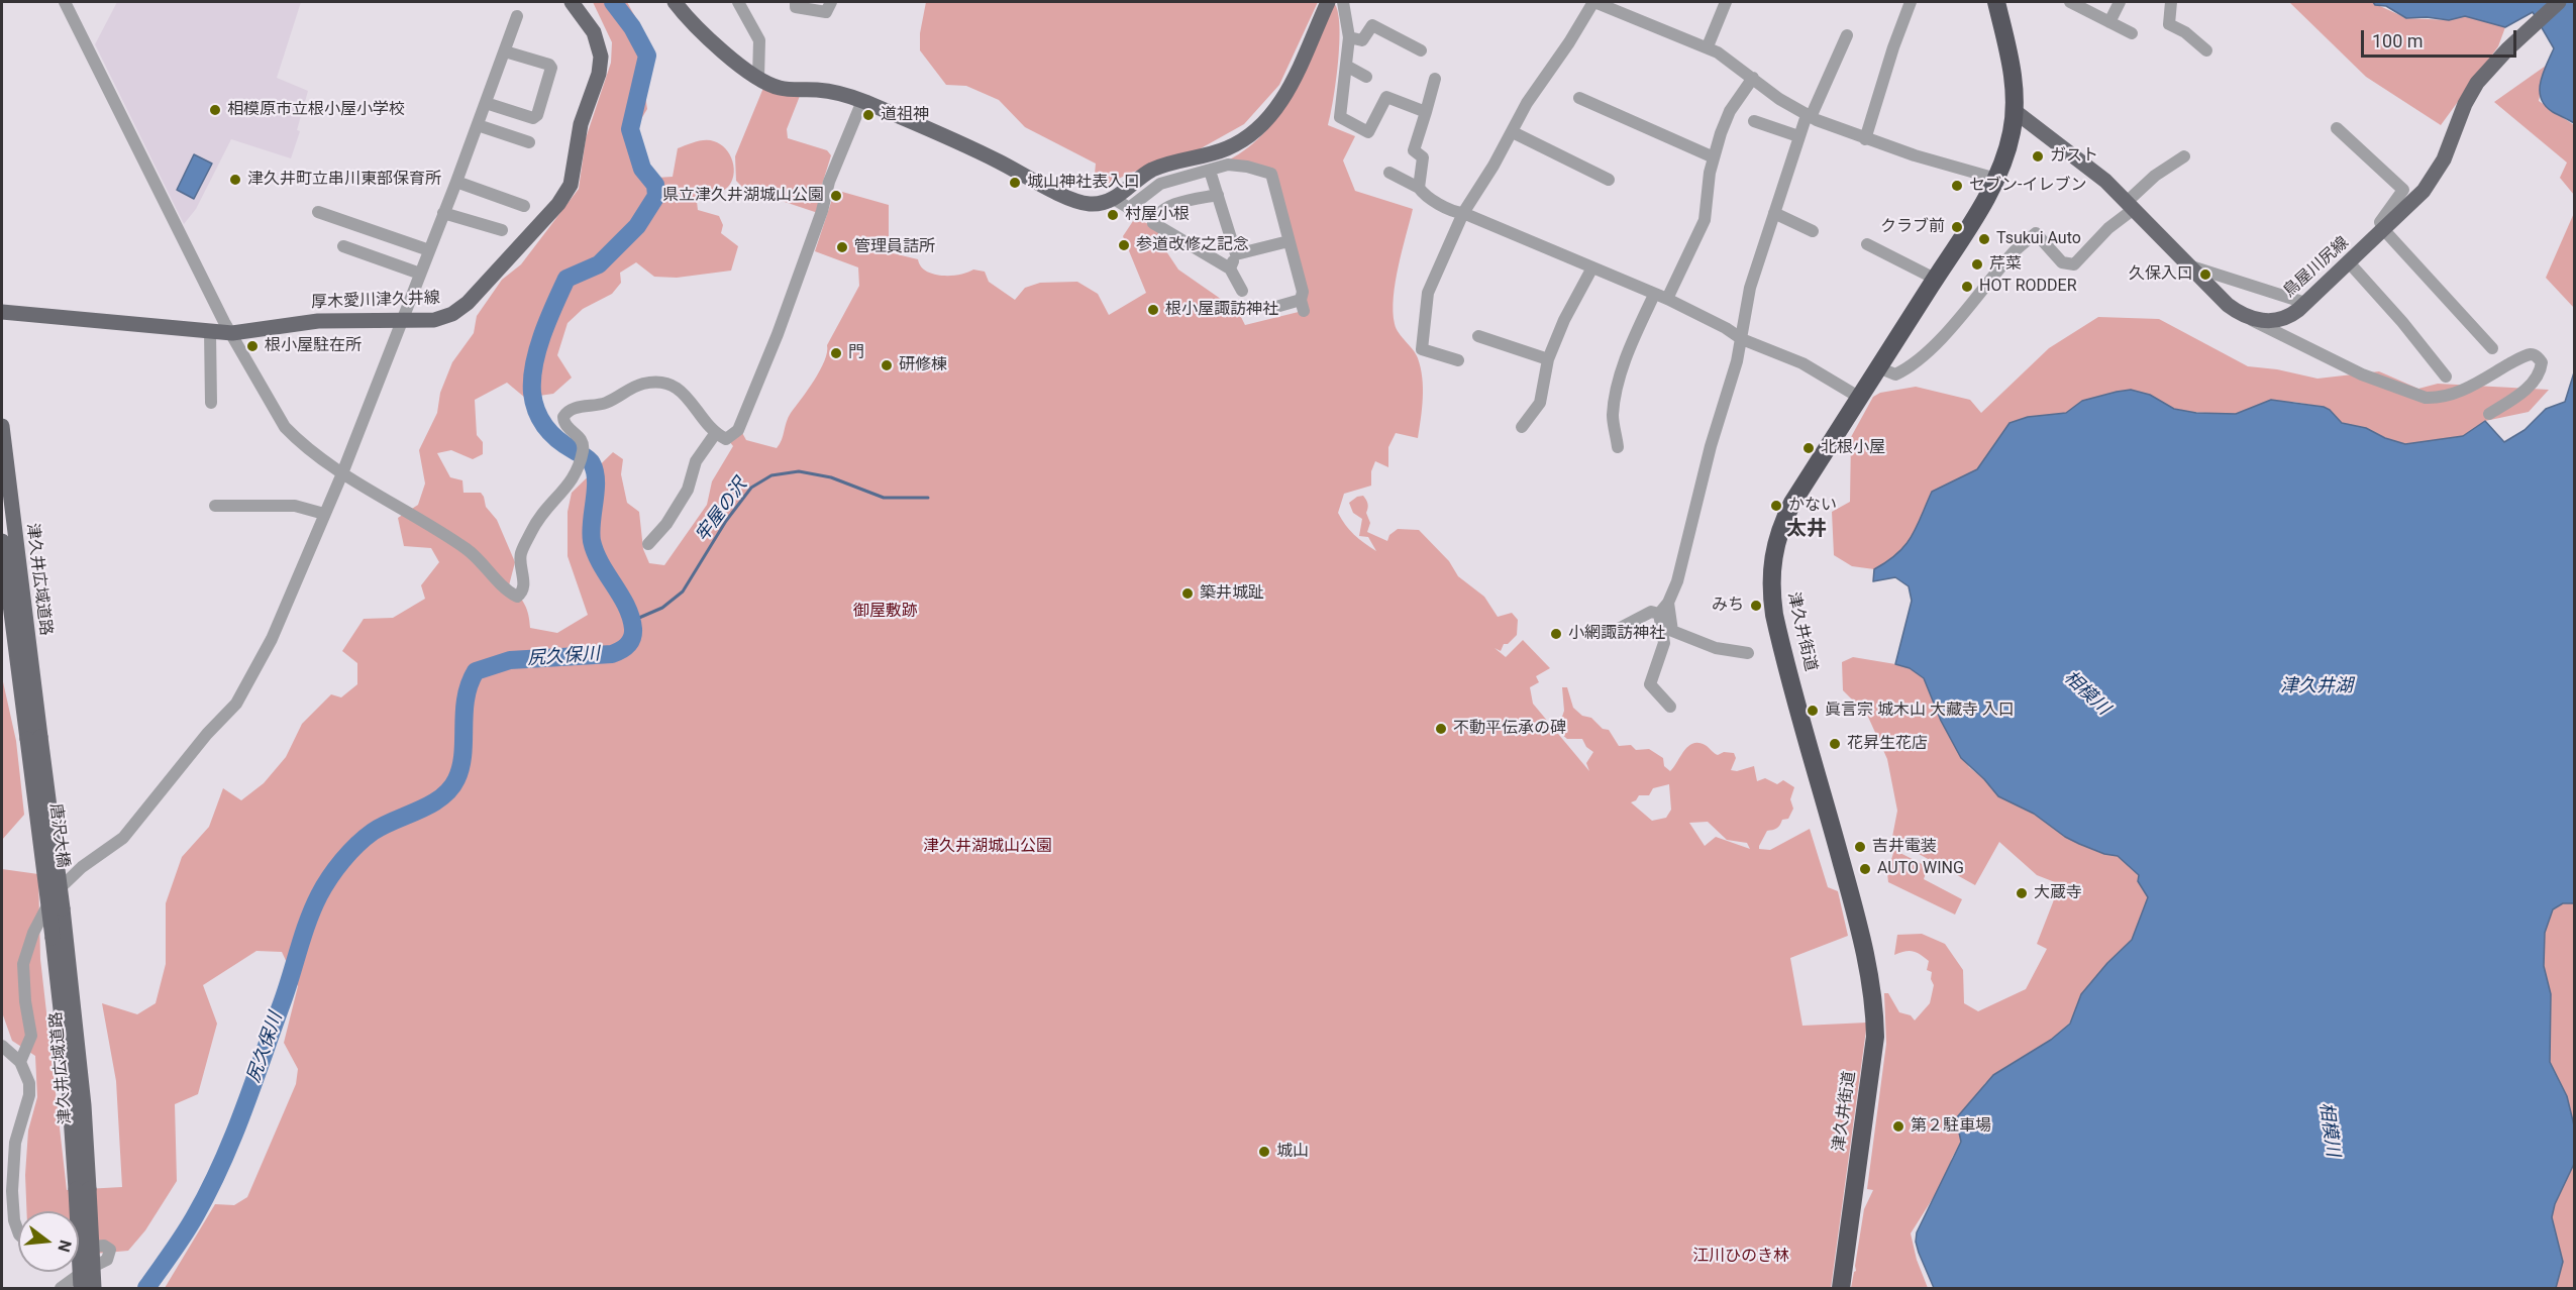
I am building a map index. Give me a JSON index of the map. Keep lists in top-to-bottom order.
{
  "streets": {
    "highway": ["津久井街道"],
    "main road": [
      "鳥屋川尻線",
      "厚木愛川津久井線",
      "津久井広域道路",
      "唐沢大橋"
    ]
  },
  "crossings": [
    ["鳥屋川尻線", "津久井街道"],
    ["津久井広域道路", "唐沢大橋"]
  ],
  "districts": ["太井"],
  "water": [
    "牢屋の沢",
    "尻久保川",
    "津久井湖",
    "相模川"
  ],
  "parks": ["御屋敷跡", "津久井湖城山公園", "江川ひのき林"],
  "places": [
    "相模原市立根小屋小学校",
    "道祖神",
    "ガスト",
    "津久井町立串川東部保育所",
    "城山神社表入口",
    "セブン-イレブン",
    "県立津久井湖城山公園",
    "村屋小根",
    "クラブ前",
    "Tsukui Auto",
    "参道改修之記念",
    "管理員詰所",
    "芹菜",
    "久保入口",
    "HOT RODDER",
    "根小屋諏訪神社",
    "根小屋駐在所",
    "門",
    "研修棟",
    "北根小屋",
    "かない",
    "築井城趾",
    "みち",
    "小網諏訪神社",
    "眞言宗 城木山 大藏寺 入口",
    "不動平伝承の碑",
    "花昇生花店",
    "吉井電装",
    "AUTO WING",
    "大蔵寺",
    "第２駐車場",
    "城山"
  ],
  "scale_bar": "100 m",
  "north": "right"
}
